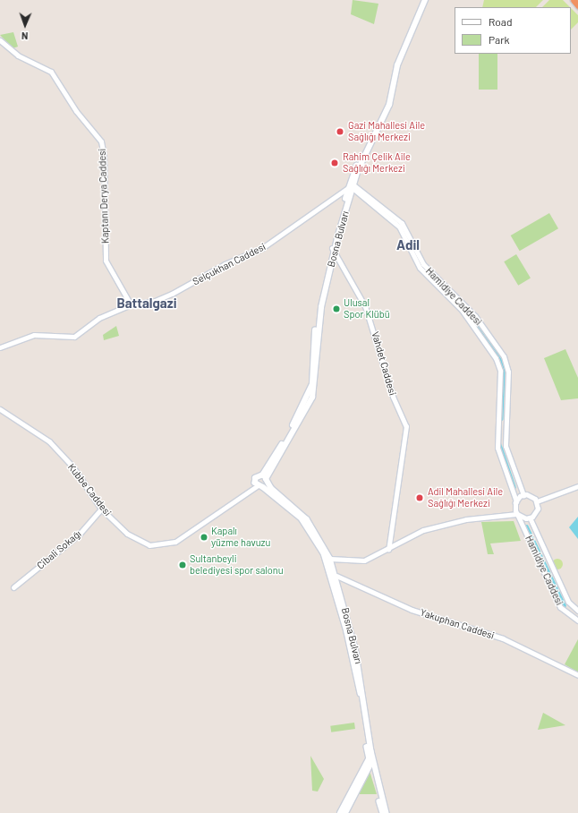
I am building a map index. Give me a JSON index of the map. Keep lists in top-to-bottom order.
{
  "streets": {
    "main road": ["Bosna Bulvarı"],
    "street": [
      "Kaptanı Derya Caddesi",
      "Selçukhan Caddesi",
      "Hamidiye Caddesi",
      "Vahdet Caddesi",
      "Kubbe Caddesi",
      "Cibali Sokağı",
      "Yakuphan Caddesi"
    ]
  },
  "crossings": [
    ["Kaptanı Derya Caddesi", "Selçukhan Caddesi"],
    ["Bosna Bulvarı", "Selçukhan Caddesi"],
    ["Bosna Bulvarı", "Hamidiye Caddesi"],
    ["Bosna Bulvarı", "Vahdet Caddesi"],
    ["Bosna Bulvarı", "Yakuphan Caddesi"],
    ["Selçukhan Caddesi", "Hamidiye Caddesi"],
    ["Kubbe Caddesi", "Cibali Sokağı"]
  ],
  "districts": ["Adil", "Battalgazi"],
  "places": [
    "Gazi Mahallesi Aile Sağlığı Merkezi",
    "Rahim Çelik Aile Sağlığı Merkezi",
    "Ulusal Spor Klübü",
    "Adil Mahallesi Aile Sağlığı Merkezi",
    "Kapalı yüzme havuzu",
    "Sultanbeyli belediyesi spor salonu"
  ],
  "legend": ["Road", "Park"],
  "north": "bottom"
}
